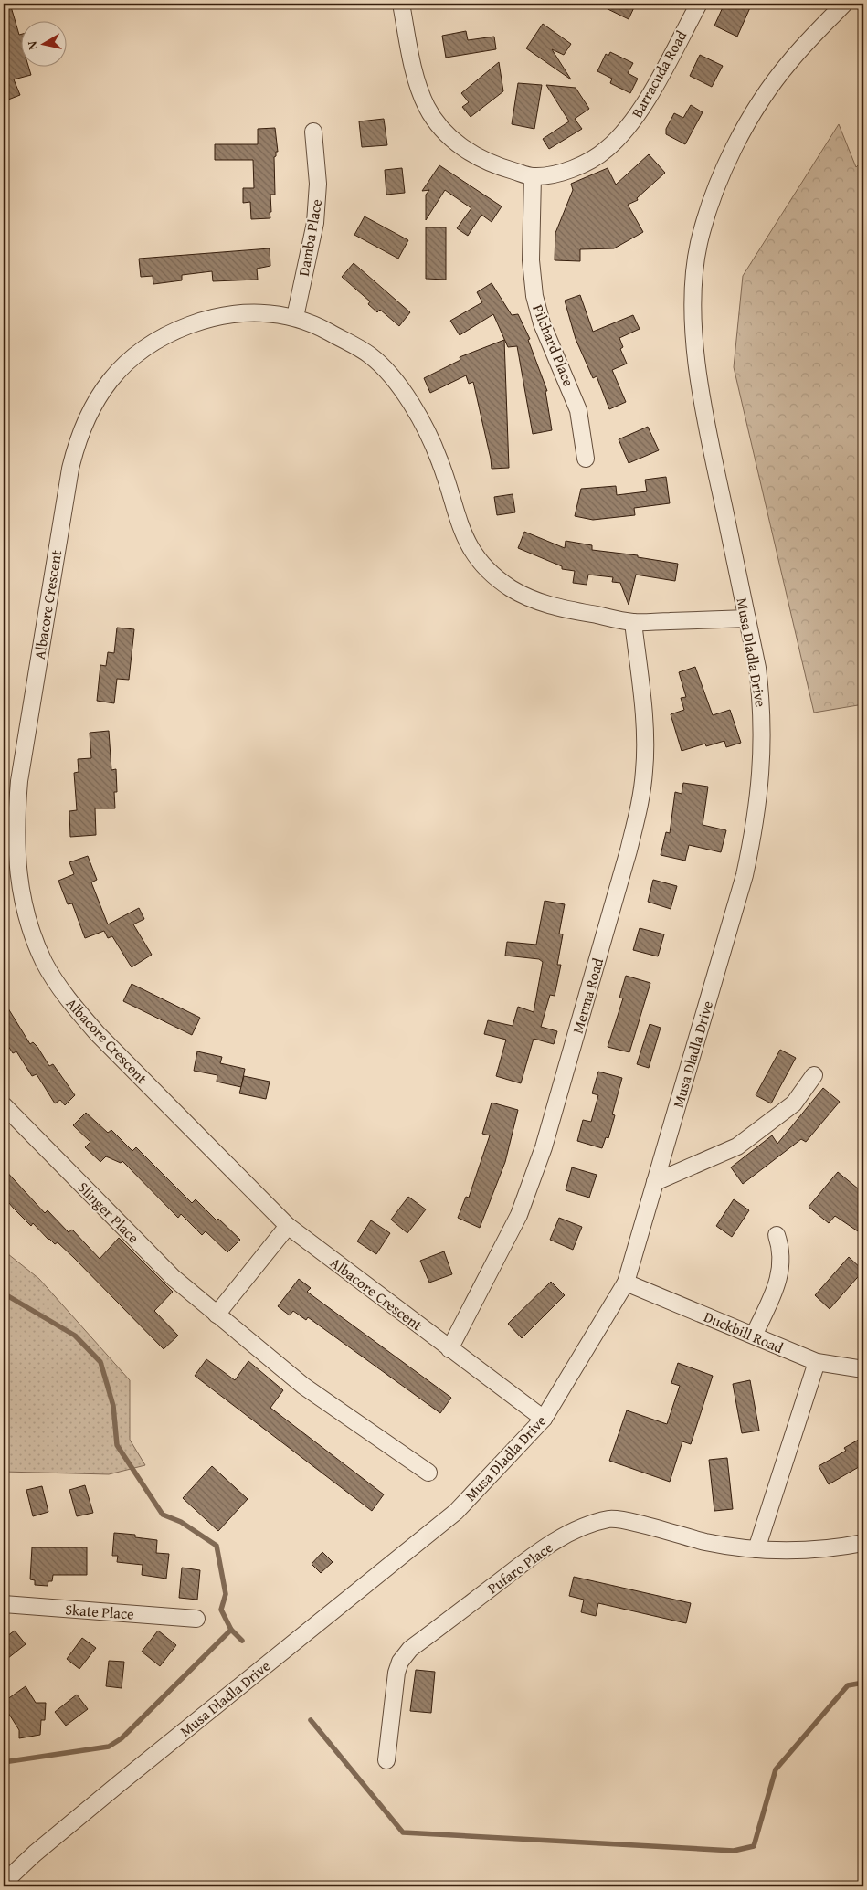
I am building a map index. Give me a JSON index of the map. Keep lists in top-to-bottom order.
{
  "streets": {
    "street": [
      "Barracuda Road",
      "Damba Place",
      "Pilchard Place",
      "Albacore Crescent",
      "Musa Dladla Drive",
      "Merma Road",
      "Slinger Place",
      "Duckbill Road",
      "Pufaro Place",
      "Skate Place"
    ]
  },
  "crossings": [
    ["Barracuda Road", "Pilchard Place"],
    ["Damba Place", "Albacore Crescent"],
    ["Albacore Crescent", "Musa Dladla Drive"],
    ["Albacore Crescent", "Merma Road"],
    ["Musa Dladla Drive", "Duckbill Road"]
  ],
  "north": "left"
}
